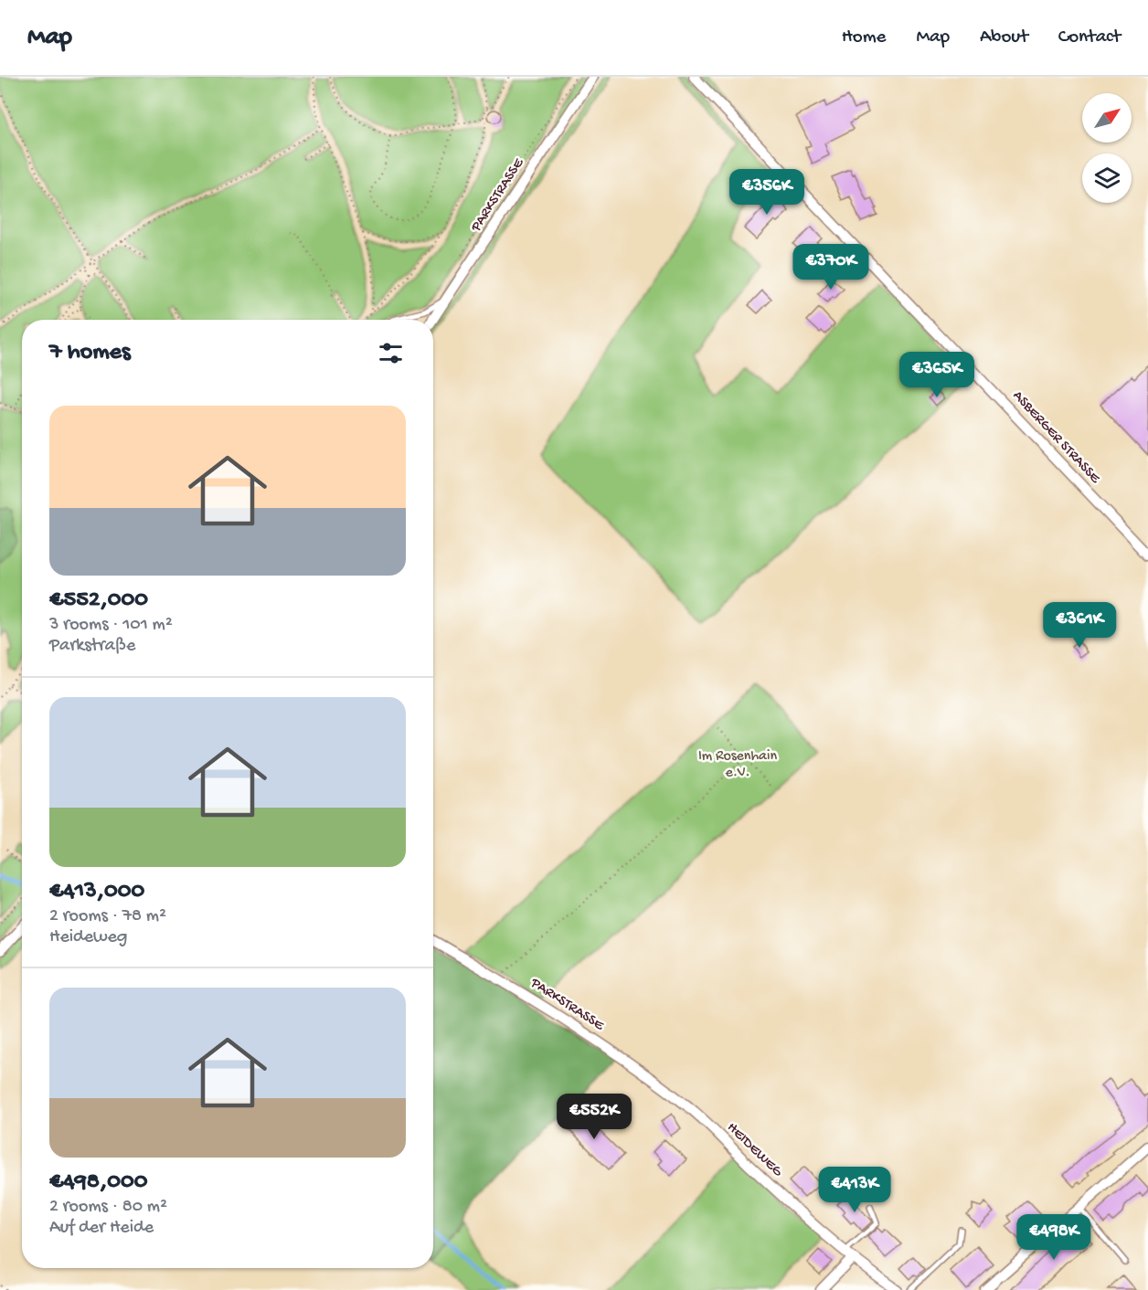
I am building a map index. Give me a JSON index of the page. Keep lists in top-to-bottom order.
{
  "streets": {
    "street": ["PARKSTRASSE", "ASBERGER STRASSE", "HEIDEWEG"]
  },
  "crossings": [
    ["PARKSTRASSE", "HEIDEWEG"]
  ],
  "parks": ["Im Rosenhain e.V."],
  "north": "top right",
  "page": {
    "header": "Map",
    "nav": [
      "Home",
      "Map",
      "About",
      "Contact"
    ],
    "price": [
      "€356K",
      "€370K",
      "€365K",
      "€361K",
      "€552K",
      "€413K",
      "€498K"
    ],
    "heading": "7 homes",
    "list": [
      {
        "name": "€552,000",
        "note": "3 rooms · 101 m² · Parkstraße"
      },
      {
        "name": "€413,000",
        "note": "2 rooms · 78 m² · Heideweg"
      },
      {
        "name": "€498,000",
        "note": "2 rooms · 80 m² · Auf der Heide"
      }
    ]
  }
}
